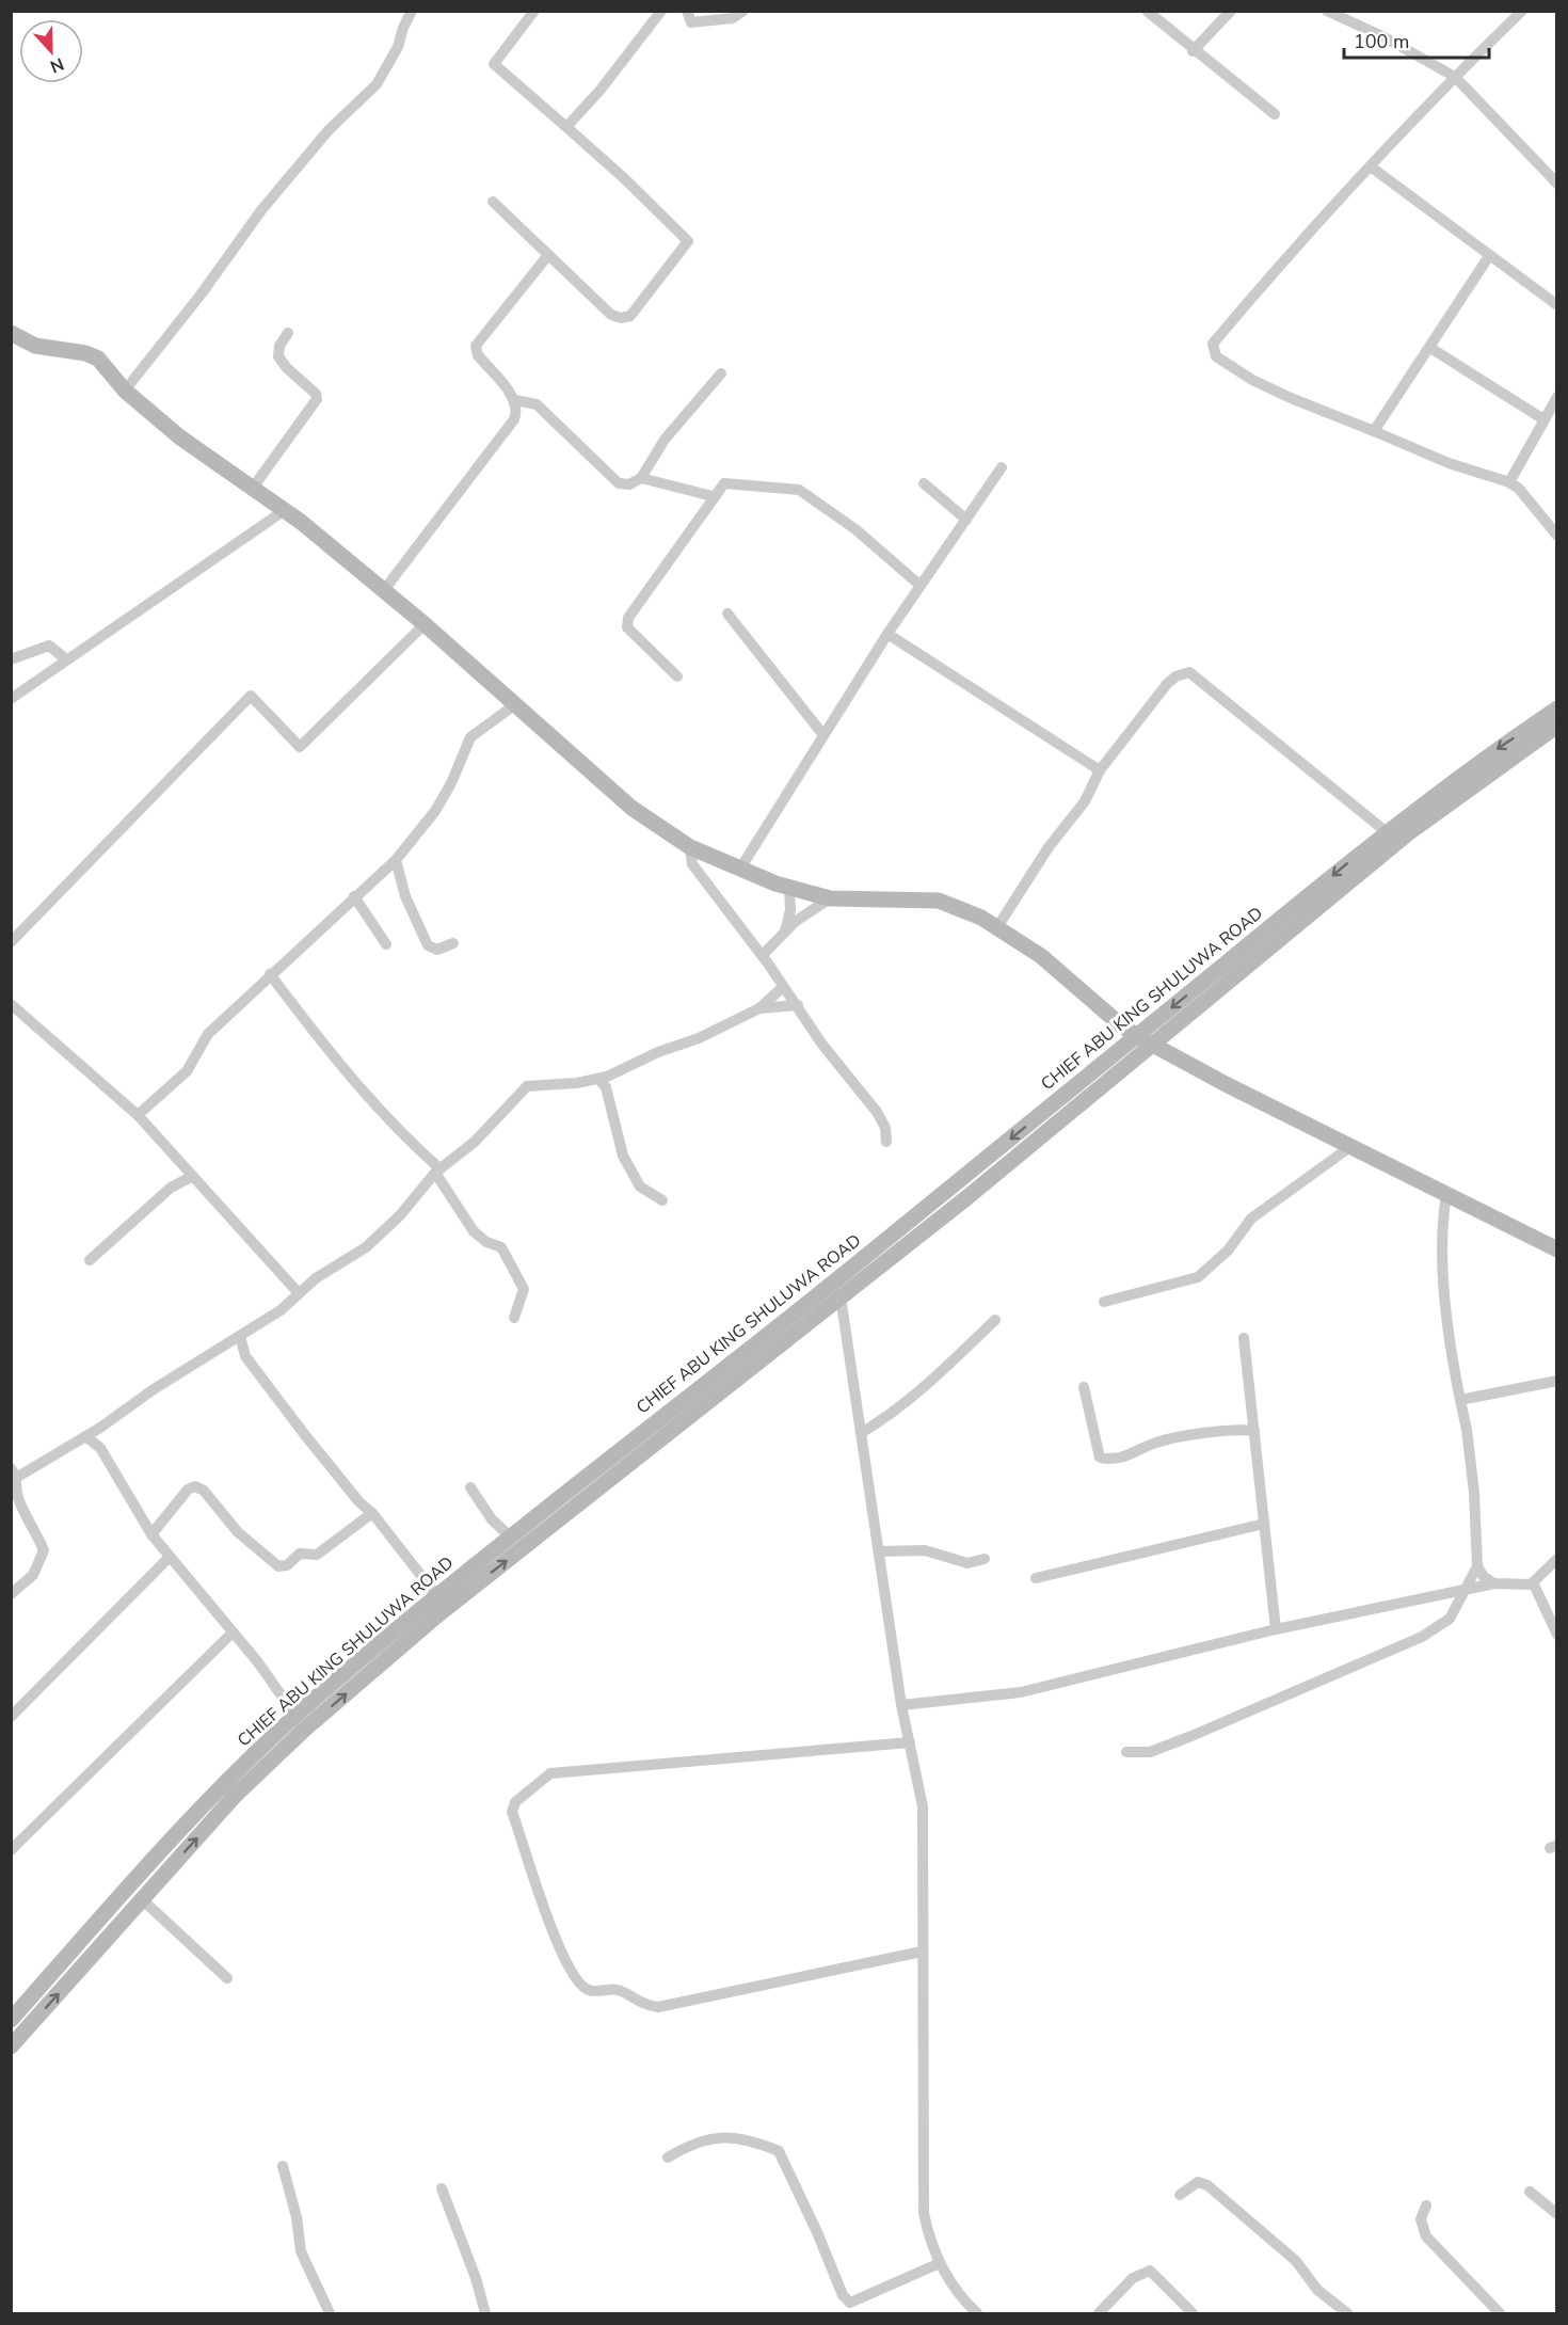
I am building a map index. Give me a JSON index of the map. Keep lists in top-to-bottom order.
{
  "streets": {
    "street": ["CHIEF ABU KING SHULUWA ROAD"]
  },
  "scale_bar": "100 m",
  "north": "bottom"
}
